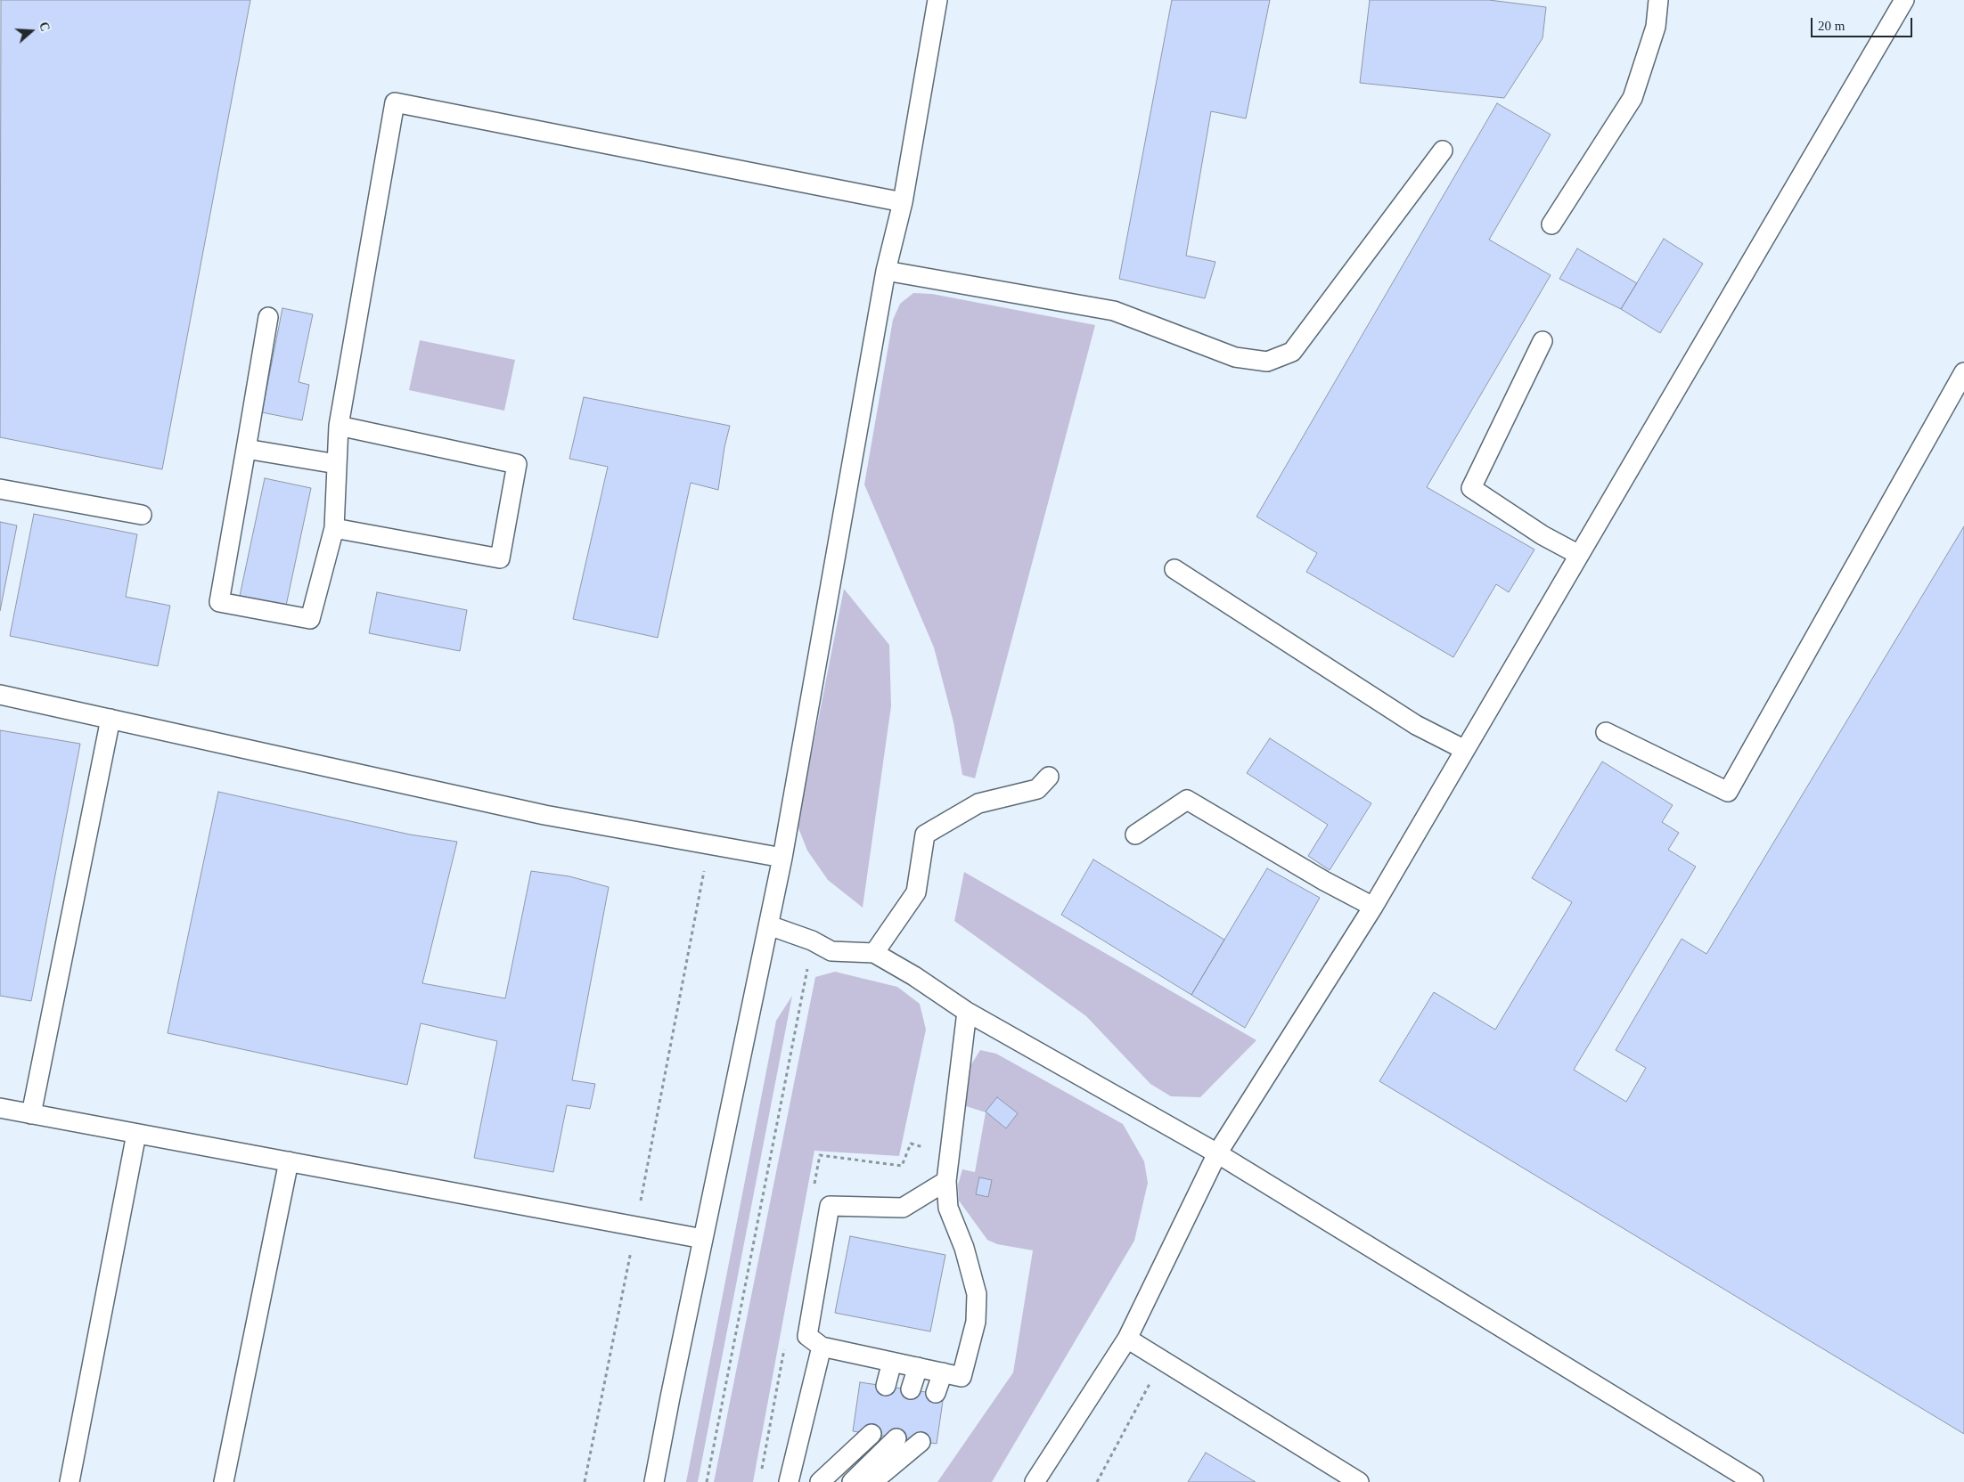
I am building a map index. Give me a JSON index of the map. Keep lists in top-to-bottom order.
{
  "scale_bar": "20 m",
  "north": "right"
}
